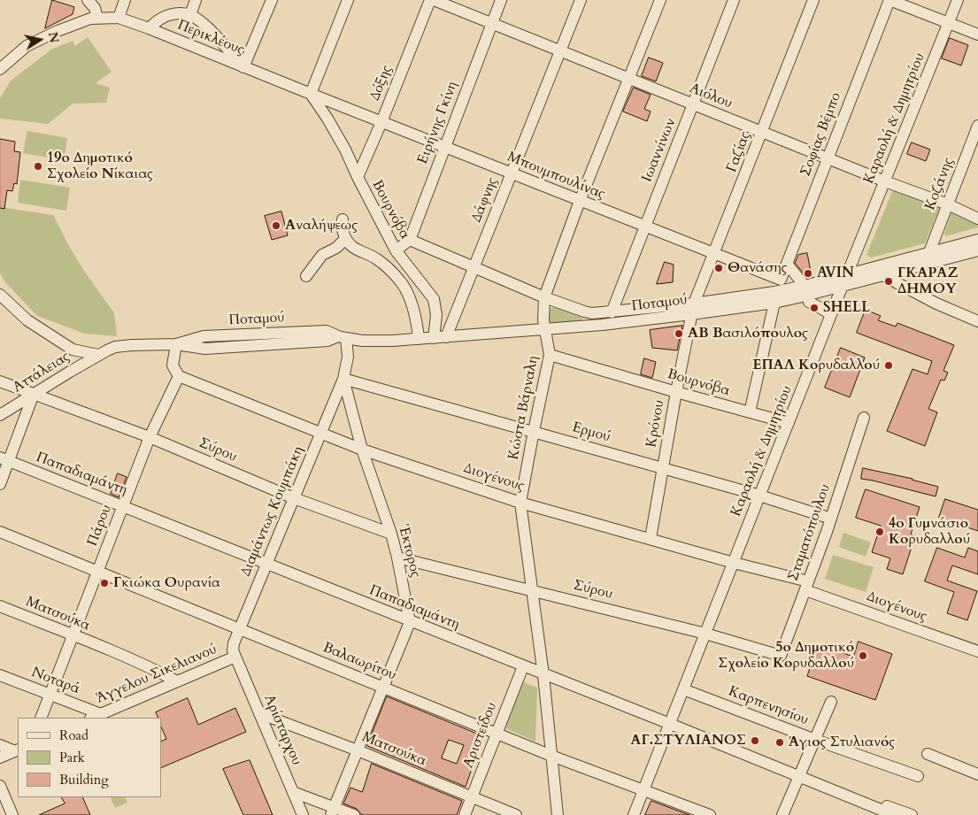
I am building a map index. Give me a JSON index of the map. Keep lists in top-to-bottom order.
{
  "streets": {
    "street": [
      "Περικλέους",
      "Δόξης",
      "Αιόλου",
      "Καραολή & Δημητρίου",
      "Ειρήνης Γκίνη",
      "Σοφίας Βέμπο",
      "Ιωαννίνων",
      "Γαζίας",
      "Μπουμπουλίνας",
      "Κοζάνης",
      "Δάφνης",
      "Βουρνόβα",
      "Ποταμού",
      "Αττάλειας",
      "Κώστα Βάρναλη",
      "Κρόνου",
      "Ερμού",
      "Σύρου",
      "Παπαδιαμάντη",
      "Διογένους",
      "Διαμάντως Κουμπάκη",
      "Πάρου",
      "Σταματόπουλου",
      "Έκτορος",
      "Ματσούκα",
      "Βαλαωρίτου",
      "Άγγελου Σικελιανού",
      "Νοταρά",
      "Καρπενησίου",
      "Αρίσταρχου",
      "Αριστείδου"
    ]
  },
  "crossings": [
    ["Περικλέους", "Μπουμπουλίνας"],
    ["Περικλέους", "Βουρνόβα"],
    ["Δόξης", "Μπουμπουλίνας"],
    ["Δόξης", "Βουρνόβα"],
    ["Αιόλου", "Καραολή & Δημητρίου"],
    ["Αιόλου", "Ειρήνης Γκίνη"],
    ["Αιόλου", "Σοφίας Βέμπο"],
    ["Αιόλου", "Ιωαννίνων"],
    ["Αιόλου", "Γαζίας"],
    ["Αιόλου", "Κοζάνης"],
    ["Αιόλου", "Δάφνης"],
    ["Αιόλου", "Κώστα Βάρναλη"],
    ["Καραολή & Δημητρίου", "Βουρνόβα"],
    ["Καραολή & Δημητρίου", "Ποταμού"],
    ["Καραολή & Δημητρίου", "Ερμού"],
    ["Καραολή & Δημητρίου", "Σύρου"],
    ["Καραολή & Δημητρίου", "Παπαδιαμάντη"],
    ["Καραολή & Δημητρίου", "Διογένους"],
    ["Καραολή & Δημητρίου", "Βαλαωρίτου"],
    ["Καραολή & Δημητρίου", "Καρπενησίου"],
    ["Ειρήνης Γκίνη", "Μπουμπουλίνας"],
    ["Ειρήνης Γκίνη", "Βουρνόβα"],
    ["Σοφίας Βέμπο", "Μπουμπουλίνας"],
    ["Σοφίας Βέμπο", "Ποταμού"],
    ["Ιωαννίνων", "Μπουμπουλίνας"],
    ["Ιωαννίνων", "Ποταμού"],
    ["Γαζίας", "Μπουμπουλίνας"],
    ["Γαζίας", "Ποταμού"],
    ["Γαζίας", "Κρόνου"],
    ["Μπουμπουλίνας", "Δάφνης"],
    ["Μπουμπουλίνας", "Βουρνόβα"],
    ["Μπουμπουλίνας", "Ποταμού"],
    ["Μπουμπουλίνας", "Κώστα Βάρναλη"],
    ["Κοζάνης", "Ποταμού"],
    ["Δάφνης", "Βουρνόβα"],
    ["Δάφνης", "Ποταμού"],
    ["Βουρνόβα", "Ποταμού"],
    ["Βουρνόβα", "Κώστα Βάρναλη"],
    ["Βουρνόβα", "Κρόνου"],
    ["Ποταμού", "Αττάλειας"],
    ["Ποταμού", "Κώστα Βάρναλη"],
    ["Ποταμού", "Κρόνου"],
    ["Ποταμού", "Έκτορος"],
    ["Αττάλειας", "Σύρου"],
    ["Κώστα Βάρναλη", "Ερμού"],
    ["Κώστα Βάρναλη", "Σύρου"],
    ["Κώστα Βάρναλη", "Παπαδιαμάντη"],
    ["Κώστα Βάρναλη", "Διογένους"],
    ["Κώστα Βάρναλη", "Βαλαωρίτου"],
    ["Κρόνου", "Ερμού"],
    ["Κρόνου", "Διογένους"],
    ["Ερμού", "Διαμάντως Κουμπάκη"],
    ["Ερμού", "Σταματόπουλου"],
    ["Ερμού", "Έκτορος"],
    ["Σύρου", "Διαμάντως Κουμπάκη"],
    ["Σύρου", "Πάρου"],
    ["Σύρου", "Σταματόπουλου"],
    ["Σύρου", "Έκτορος"],
    ["Παπαδιαμάντη", "Διαμάντως Κουμπάκη"],
    ["Παπαδιαμάντη", "Πάρου"],
    ["Παπαδιαμάντη", "Έκτορος"],
    ["Παπαδιαμάντη", "Αριστείδου"],
    ["Διογένους", "Διαμάντως Κουμπάκη"],
    ["Διογένους", "Πάρου"],
    ["Διογένους", "Σταματόπουλου"],
    ["Διογένους", "Έκτορος"],
    ["Διαμάντως Κουμπάκη", "Έκτορος"],
    ["Διαμάντως Κουμπάκη", "Βαλαωρίτου"],
    ["Διαμάντως Κουμπάκη", "Άγγελου Σικελιανού"],
    ["Διαμάντως Κουμπάκη", "Αρίσταρχου"],
    ["Πάρου", "Ματσούκα"],
    ["Πάρου", "Βαλαωρίτου"],
    ["Πάρου", "Νοταρά"],
    ["Ματσούκα", "Άγγελου Σικελιανού"],
    ["Ματσούκα", "Αρίσταρχου"],
    ["Ματσούκα", "Αριστείδου"],
    ["Βαλαωρίτου", "Αριστείδου"],
    ["Άγγελου Σικελιανού", "Νοταρά"],
    ["Άγγελου Σικελιανού", "Αρίσταρχου"]
  ],
  "places": [
    "19ο Δημοτικό Σχολείο Νίκαιας",
    "Αναλήψεως",
    "Θανάσης",
    "AVIN",
    "ΓΚΑΡΑΖ ΔΗΜΟΥ",
    "SHELL",
    "ΑΒ Βασιλόπουλος",
    "ΕΠΑΛ Κορυδαλλού",
    "4ο Γυμνάσιο Κορυδαλλού",
    "Γκιώκα Ουρανία",
    "5ο Δημοτικό Σχολείο Κορυδαλλού",
    "ΑΓ.ΣΤΥΛΙΑΝΟΣ",
    "Άγιος Στυλιανός"
  ],
  "legend": ["Road", "Park", "Building"],
  "north": "right"
}
